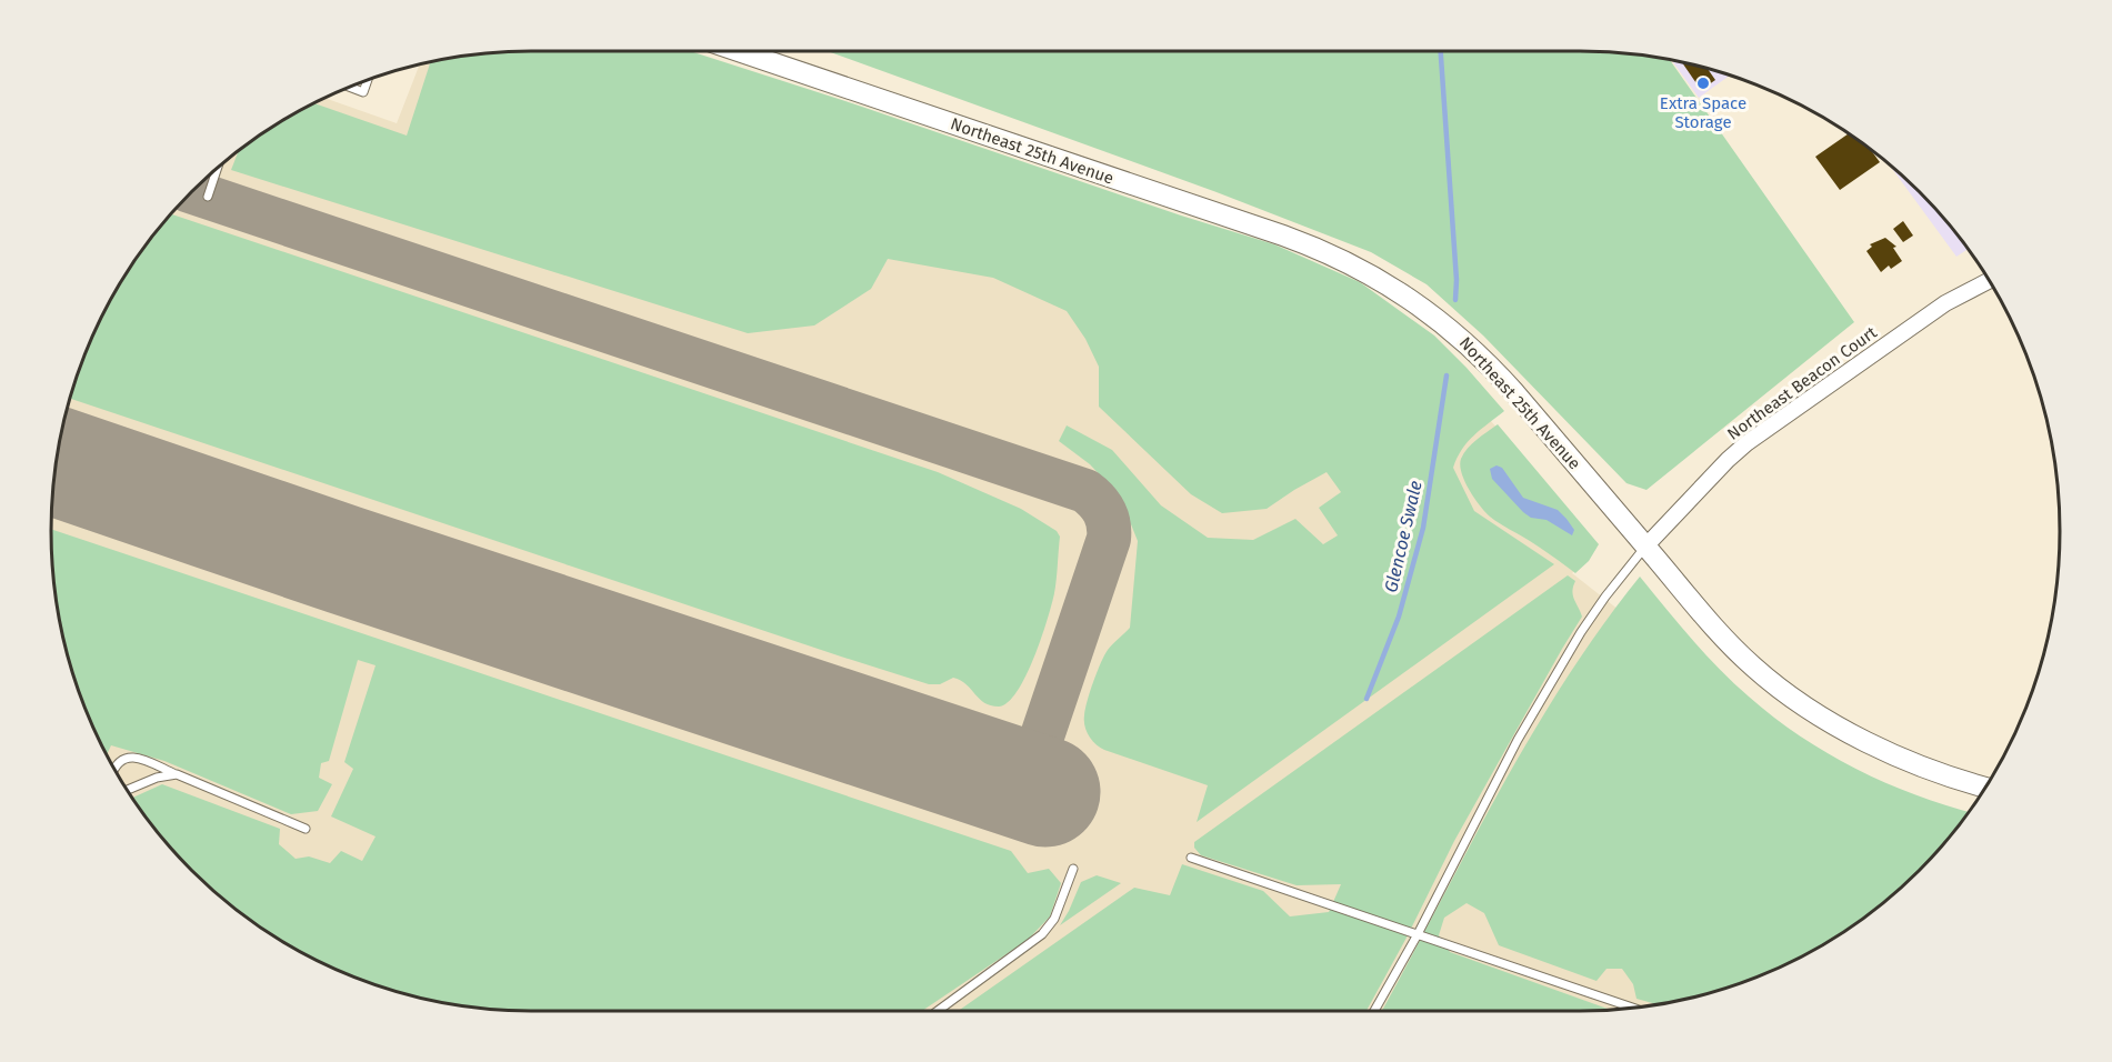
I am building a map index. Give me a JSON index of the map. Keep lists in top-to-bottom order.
{
  "streets": {
    "main road": ["Northeast 25th Avenue"],
    "street": ["Northeast Beacon Court"]
  },
  "crossings": [
    ["Northeast 25th Avenue", "Northeast Beacon Court"]
  ],
  "water": ["Glencoe Swale"],
  "places": ["Extra Space Storage"]
}
